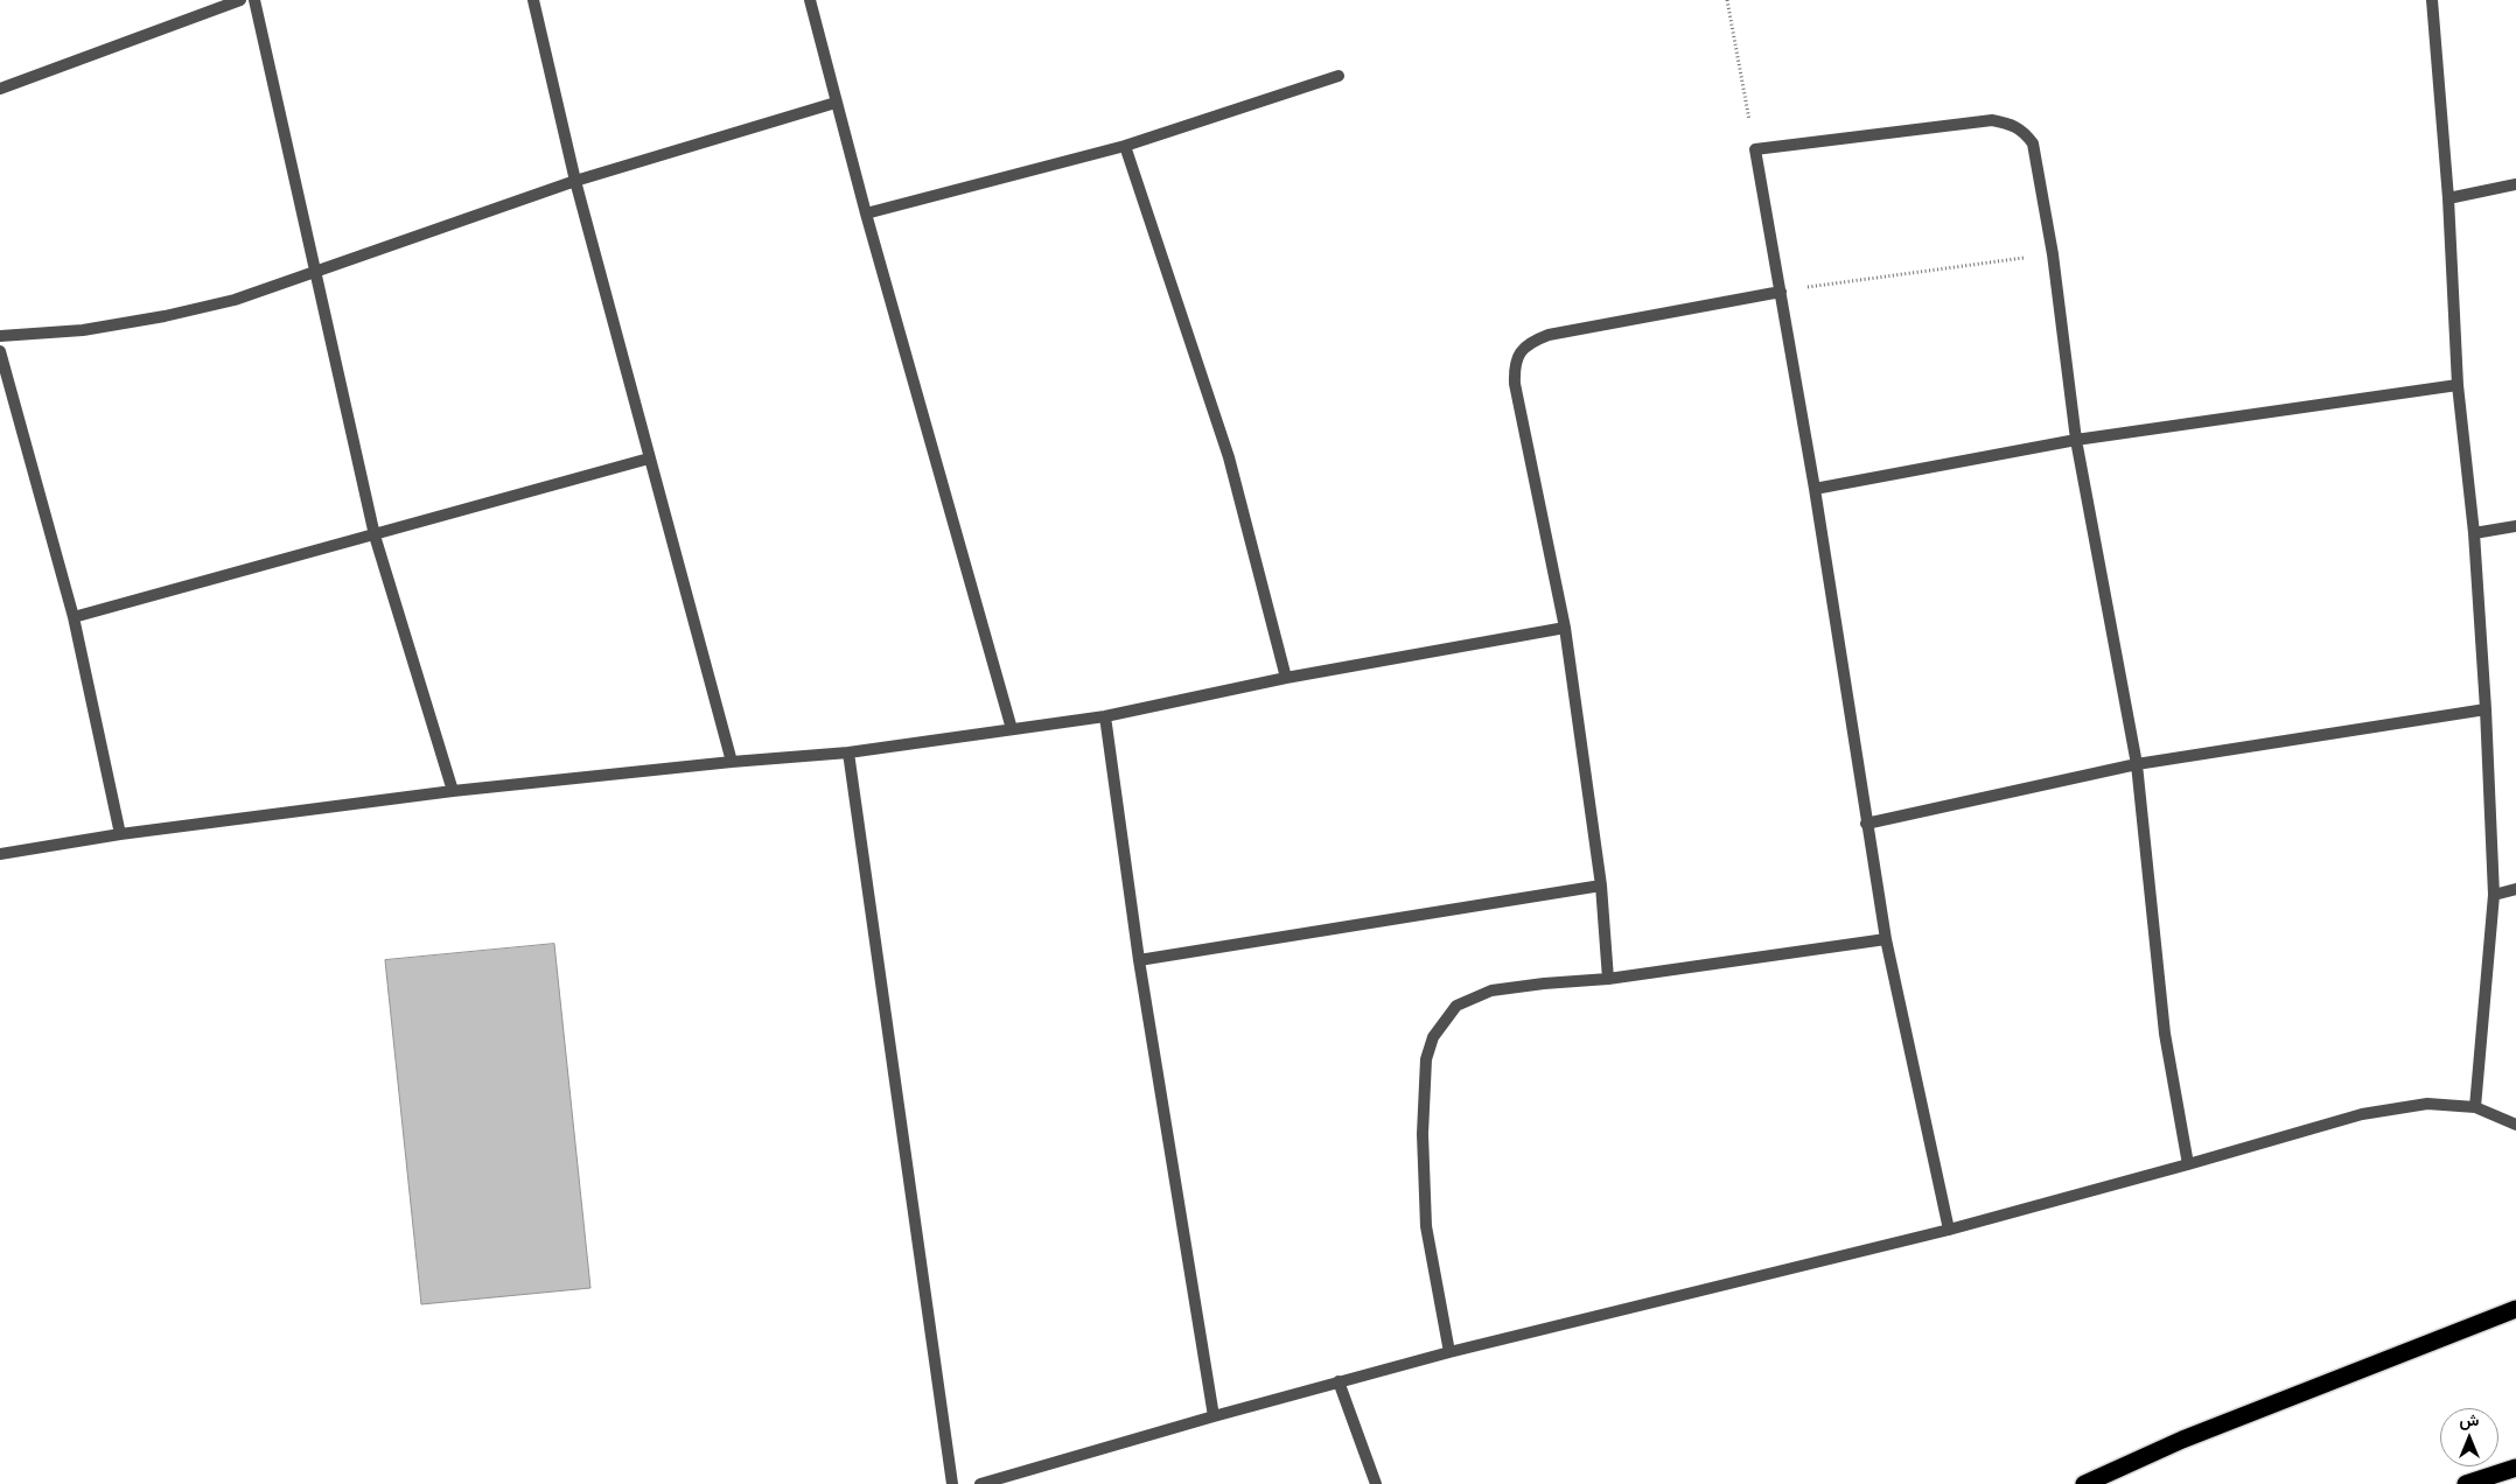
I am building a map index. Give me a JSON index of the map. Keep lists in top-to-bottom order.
{
  "north": "top"
}
